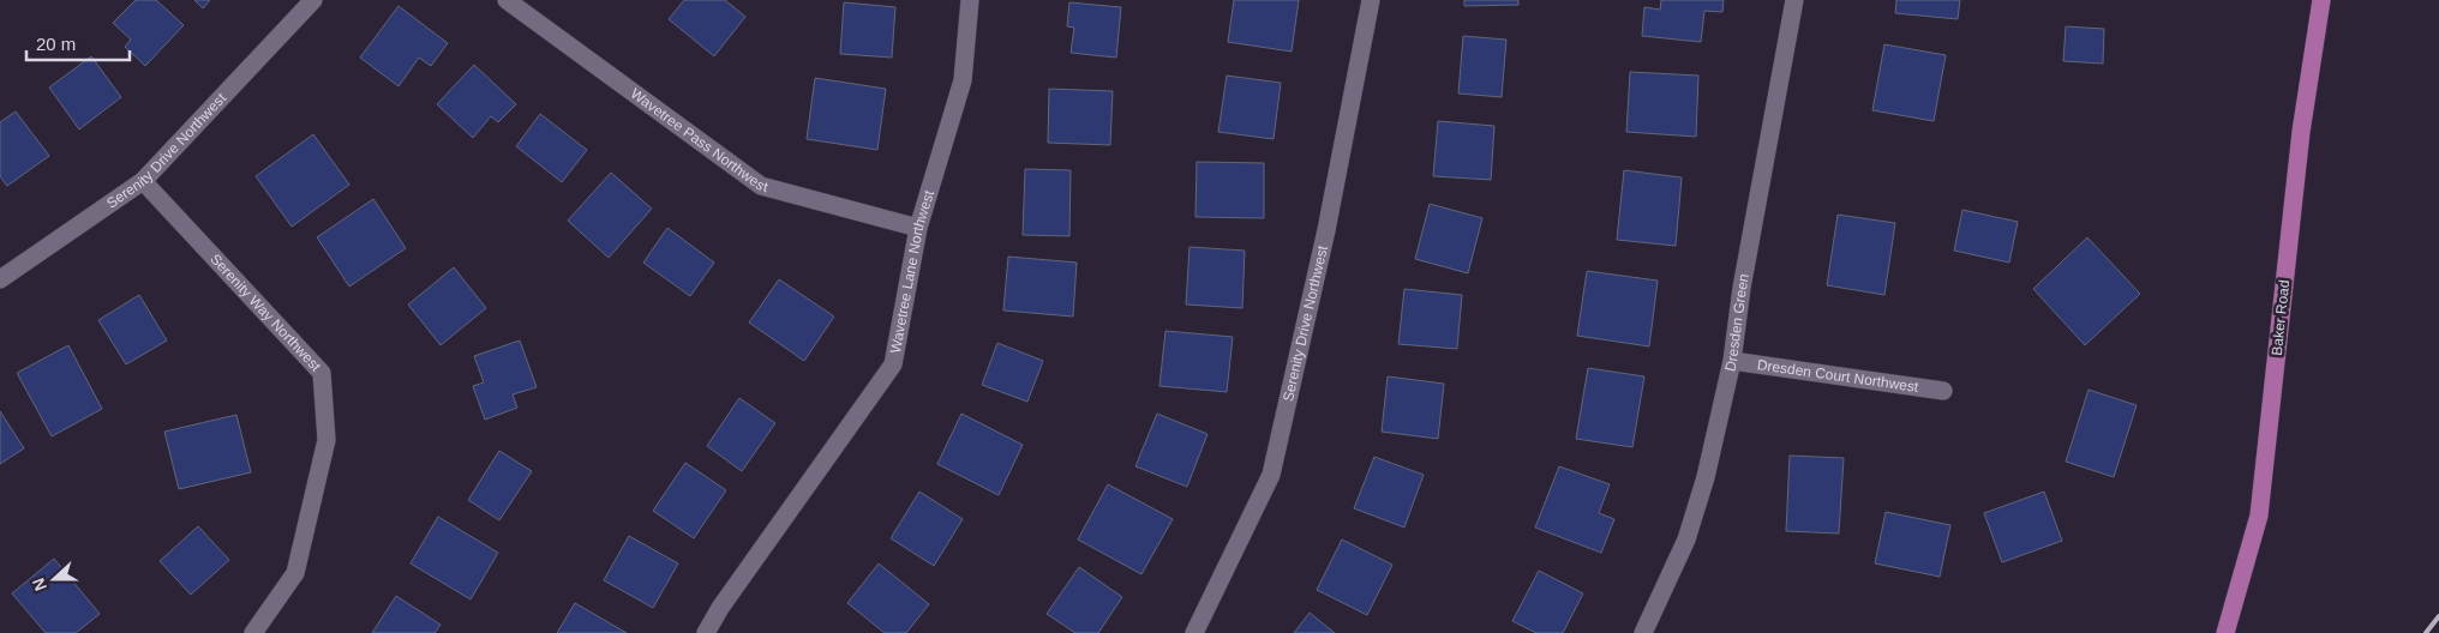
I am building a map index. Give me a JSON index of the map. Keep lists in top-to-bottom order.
{
  "streets": {
    "main road": ["Baker Road"],
    "street": [
      "Wavetree Pass Northwest",
      "Serenity Drive Northwest",
      "Wavetree Lane Northwest",
      "Serenity Way Northwest",
      "Dresden Green",
      "Dresden Court Northwest"
    ]
  },
  "crossings": [
    ["Wavetree Pass Northwest", "Wavetree Lane Northwest"],
    ["Serenity Drive Northwest", "Serenity Way Northwest"],
    ["Dresden Green", "Dresden Court Northwest"]
  ],
  "scale_bar": "20 m",
  "north": "left"
}
